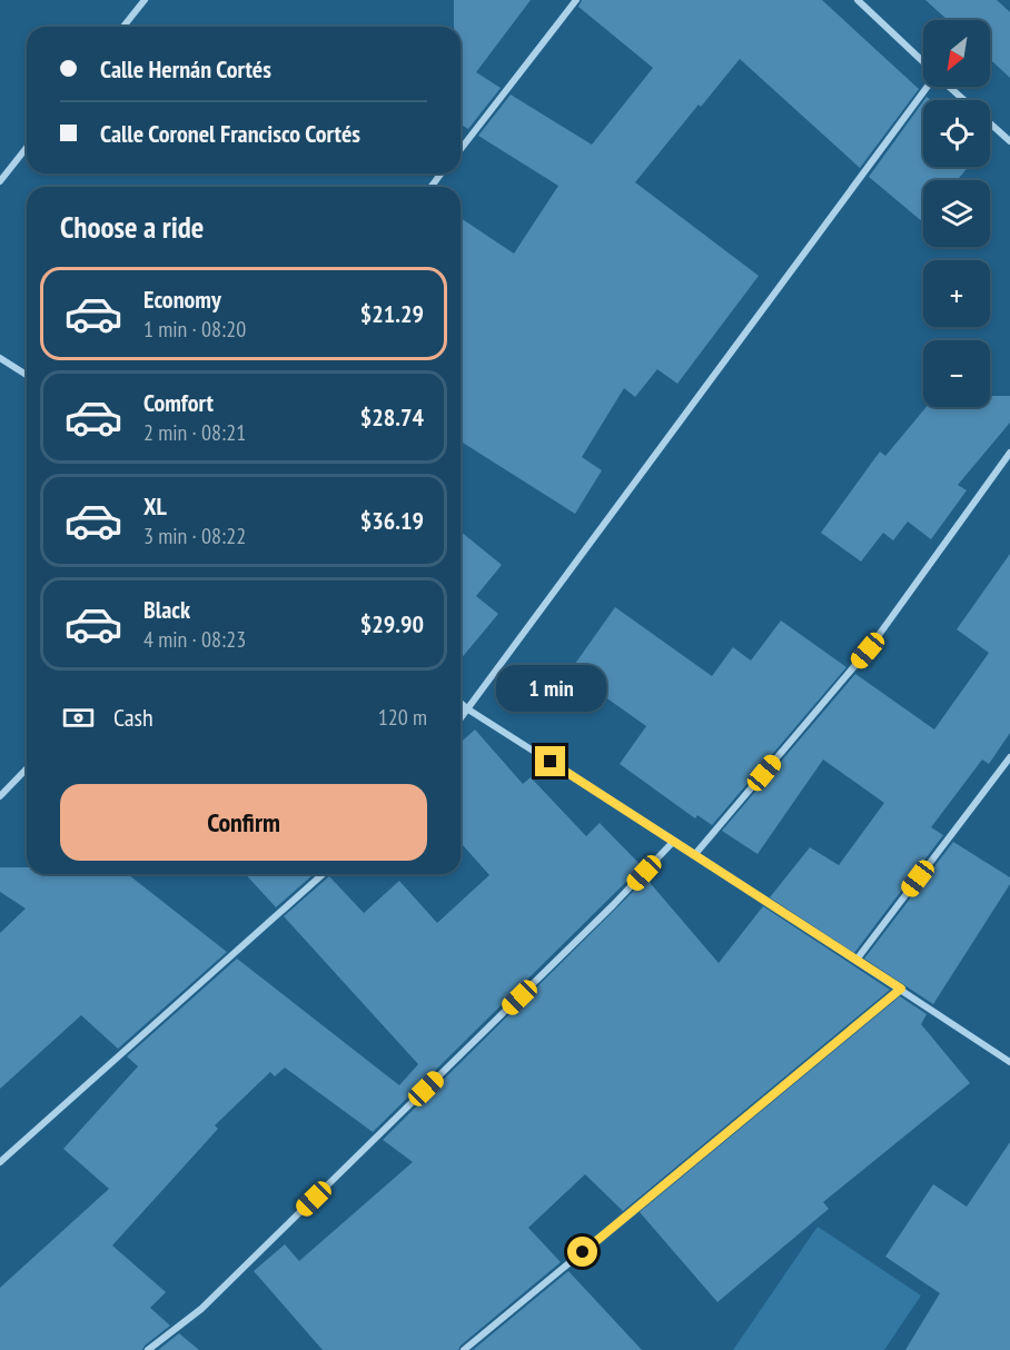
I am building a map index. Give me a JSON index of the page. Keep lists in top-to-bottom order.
{
  "north": "bottom left",
  "page": {
    "map_buttons": ["+", "−"],
    "banner": ["Calle Hernán Cortés", "Calle Coronel Francisco Cortés"],
    "heading": "Choose a ride",
    "list": [
      {
        "name": "Economy",
        "note": "1 min · 08:20",
        "value": "$21.29"
      },
      {
        "name": "Comfort",
        "note": "2 min · 08:21",
        "value": "$28.74"
      },
      {
        "name": "XL",
        "note": "3 min · 08:22",
        "value": "$36.19"
      },
      {
        "name": "Black",
        "note": "4 min · 08:23",
        "value": "$29.90"
      }
    ],
    "bubble": "1 min",
    "pay": ["Cash", "120 m"],
    "buttons": "Confirm"
  }
}
